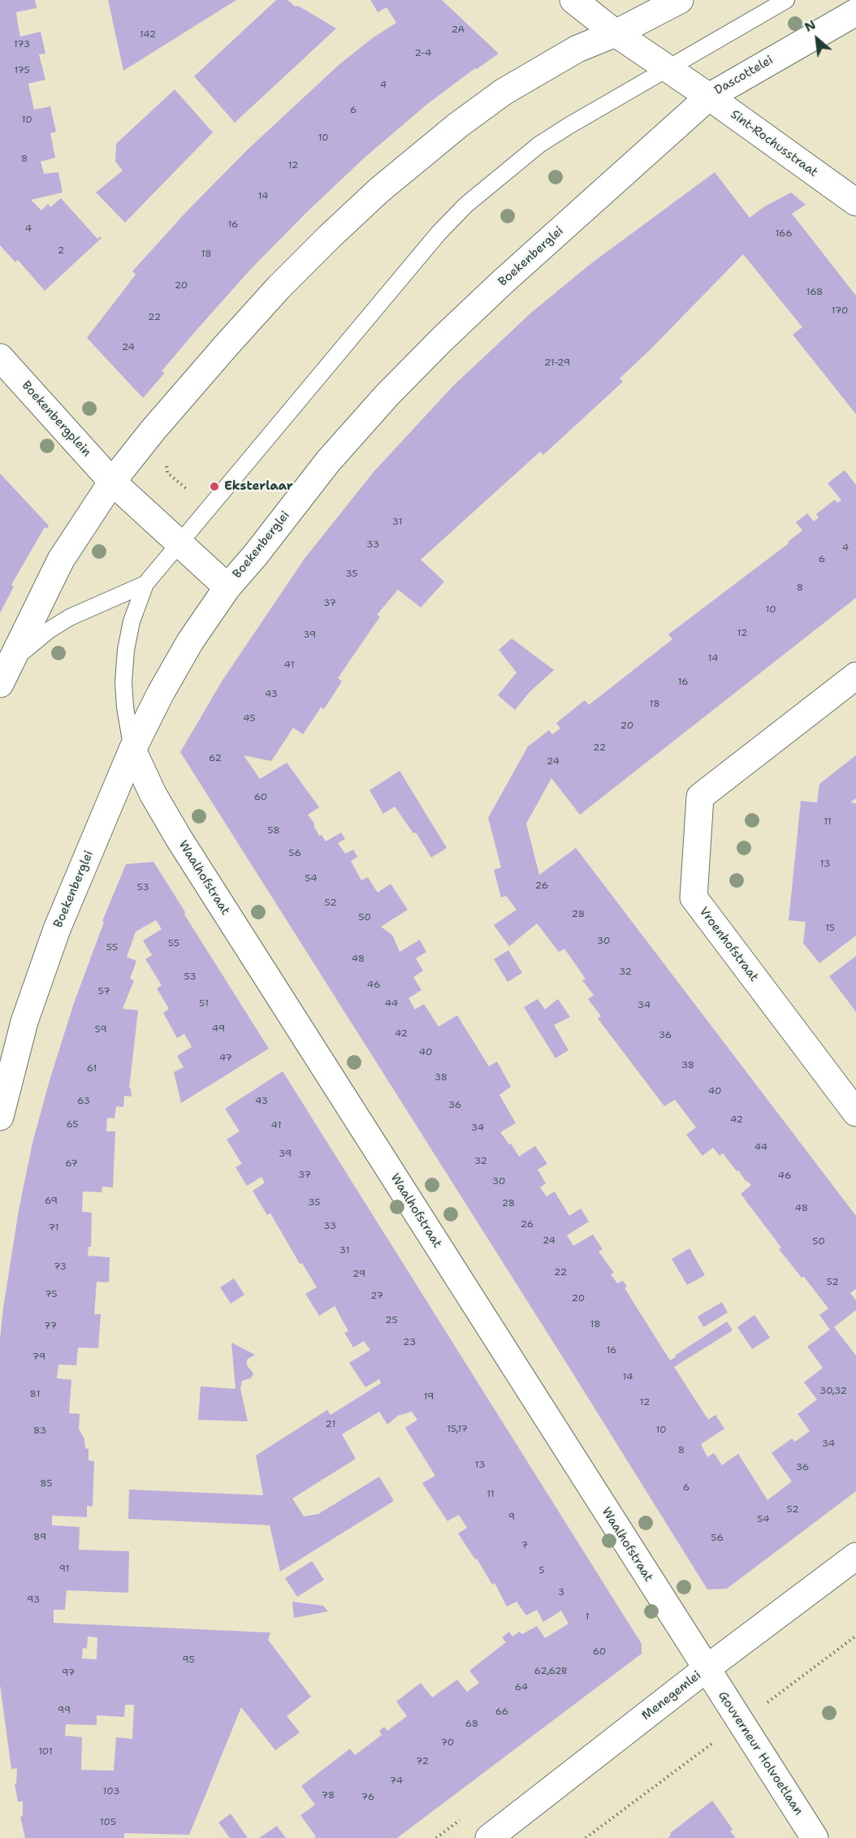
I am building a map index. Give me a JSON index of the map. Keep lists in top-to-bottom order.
{
  "streets": {
    "street": [
      "Dascottelei",
      "Sint-Rochusstraat",
      "Boekenberglei",
      "Boekenbergplein",
      "Waalhofstraat",
      "Vroenhofstraat",
      "Menegemlei",
      "Gouverneur Holvoetlaan"
    ]
  },
  "crossings": [
    ["Dascottelei", "Sint-Rochusstraat"],
    ["Dascottelei", "Boekenberglei"],
    ["Sint-Rochusstraat", "Boekenberglei"],
    ["Boekenberglei", "Boekenbergplein"],
    ["Boekenberglei", "Waalhofstraat"],
    ["Waalhofstraat", "Menegemlei"],
    ["Waalhofstraat", "Gouverneur Holvoetlaan"],
    ["Menegemlei", "Gouverneur Holvoetlaan"]
  ],
  "places": ["Eksterlaar"],
  "house_numbers": [
    "2A",
    "142",
    "173",
    "2-4",
    "175",
    "4",
    "6",
    "10",
    "10",
    "8",
    "12",
    "14",
    "16",
    "4",
    "166",
    "2",
    "18",
    "20",
    "168",
    "170",
    "22",
    "24",
    "21-29",
    "31",
    "33",
    "4",
    "6",
    "35",
    "8",
    "37",
    "10",
    "12",
    "39",
    "14",
    "41",
    "16",
    "43",
    "18",
    "45",
    "20",
    "22",
    "62",
    "24",
    "60",
    "11",
    "58",
    "56",
    "13",
    "54",
    "26",
    "53",
    "52",
    "28",
    "50",
    "15",
    "30",
    "55",
    "55",
    "48",
    "32",
    "53",
    "46",
    "57",
    "51",
    "44",
    "34",
    "49",
    "59",
    "42",
    "36",
    "40",
    "47",
    "38",
    "61",
    "38",
    "40",
    "63",
    "43",
    "36",
    "42",
    "65",
    "41",
    "34",
    "44",
    "39",
    "32",
    "67",
    "37",
    "46",
    "30",
    "69",
    "35",
    "28",
    "48",
    "26",
    "33",
    "71",
    "24",
    "50",
    "31",
    "73",
    "22",
    "29",
    "52",
    "75",
    "27",
    "20",
    "25",
    "18",
    "77",
    "23",
    "16",
    "79",
    "14",
    "30,32",
    "81",
    "19",
    "12",
    "21",
    "15,17",
    "10",
    "83",
    "34",
    "8",
    "13",
    "36",
    "85",
    "6",
    "11",
    "52",
    "9",
    "54",
    "89",
    "56",
    "7",
    "91",
    "5",
    "3",
    "93",
    "1",
    "60",
    "95",
    "62,62B",
    "97",
    "64",
    "99",
    "66",
    "68",
    "70",
    "101",
    "72",
    "74",
    "103",
    "78",
    "76",
    "105"
  ],
  "north": "top left"
}
